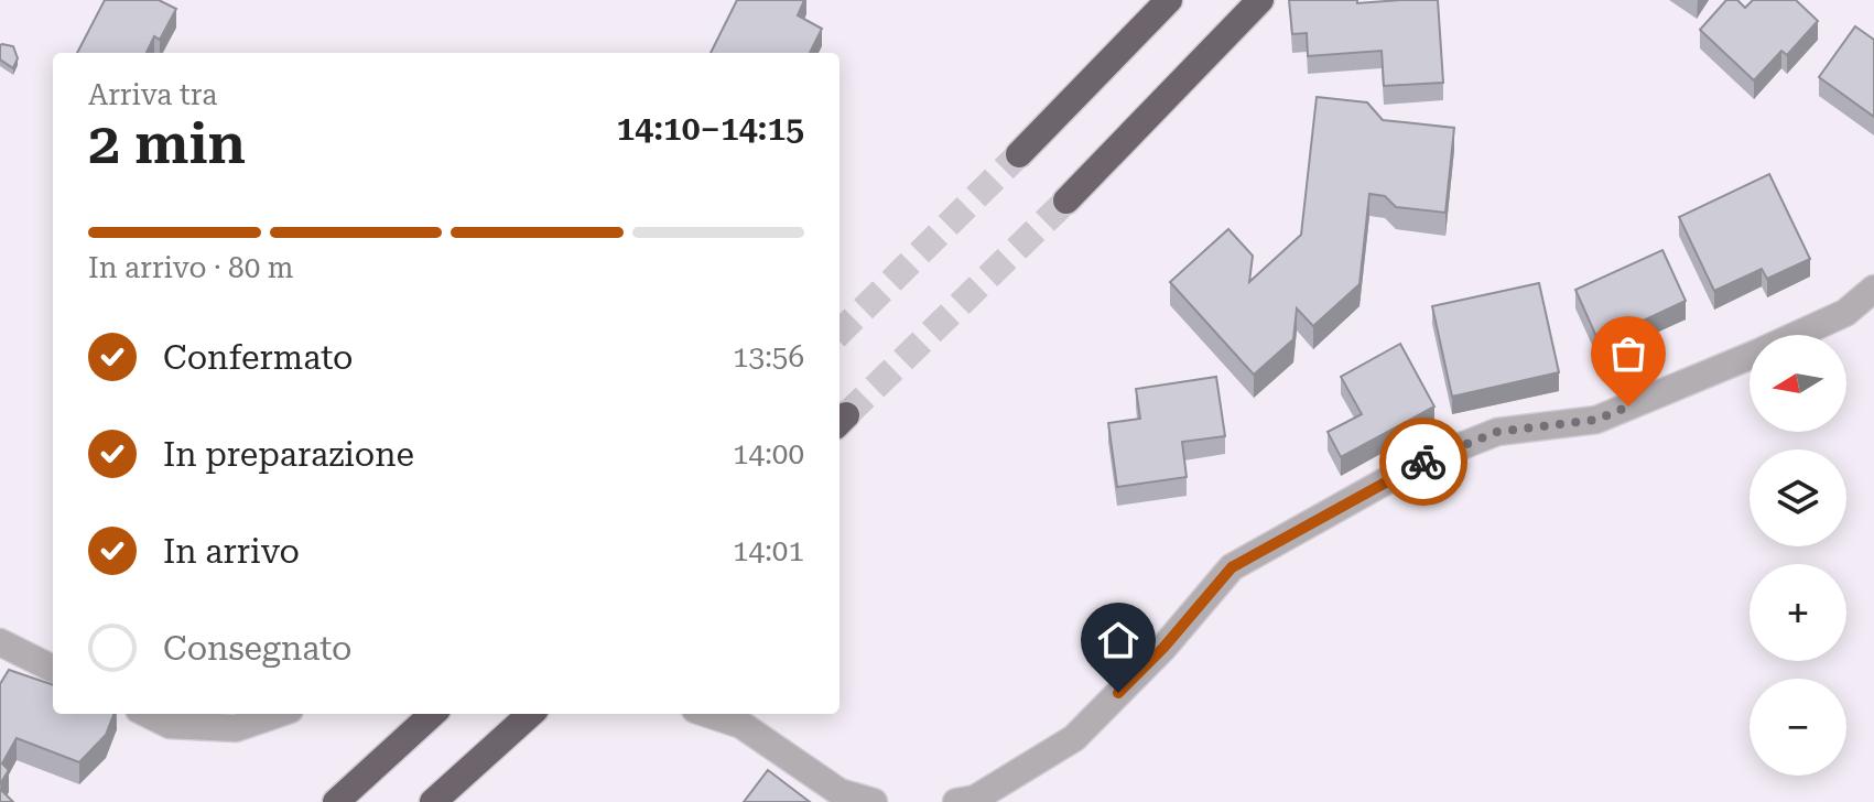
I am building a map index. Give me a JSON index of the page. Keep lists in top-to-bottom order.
{
  "north": "left",
  "page": {
    "heading": ["2 min", "Arriva tra", "14:10–14:15"],
    "bar": "In arrivo · 80 m",
    "list": [
      ["Confermato", "13:56"],
      ["In preparazione", "14:00"],
      ["In arrivo", "14:01"],
      "Consegnato"
    ],
    "map_buttons": ["+", "−"]
  }
}
